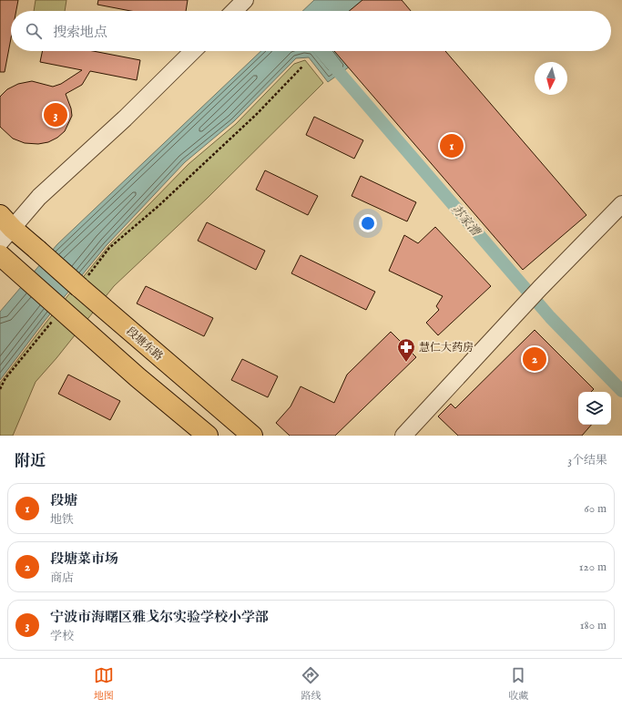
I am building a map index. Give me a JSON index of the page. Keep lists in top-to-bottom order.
{
  "streets": {
    "main road": ["段塘东路"]
  },
  "water": ["苏家漕"],
  "places": {
    "pharmacy": ["慧仁大药房"]
  },
  "north": "bottom",
  "page": {
    "search": "搜索地点",
    "pins": ["3", "1", "2"],
    "heading": ["附近", "3个结果"],
    "list": [
      {
        "mark": "1",
        "name": "段塘",
        "note": "地铁",
        "value": "60 m"
      },
      {
        "mark": "2",
        "name": "段塘菜市场",
        "note": "商店",
        "value": "120 m"
      },
      {
        "mark": "3",
        "name": "宁波市海曙区雅戈尔实验学校小学部",
        "note": "学校",
        "value": "180 m"
      }
    ],
    "nav": ["地图", "路线", "收藏"]
  }
}
